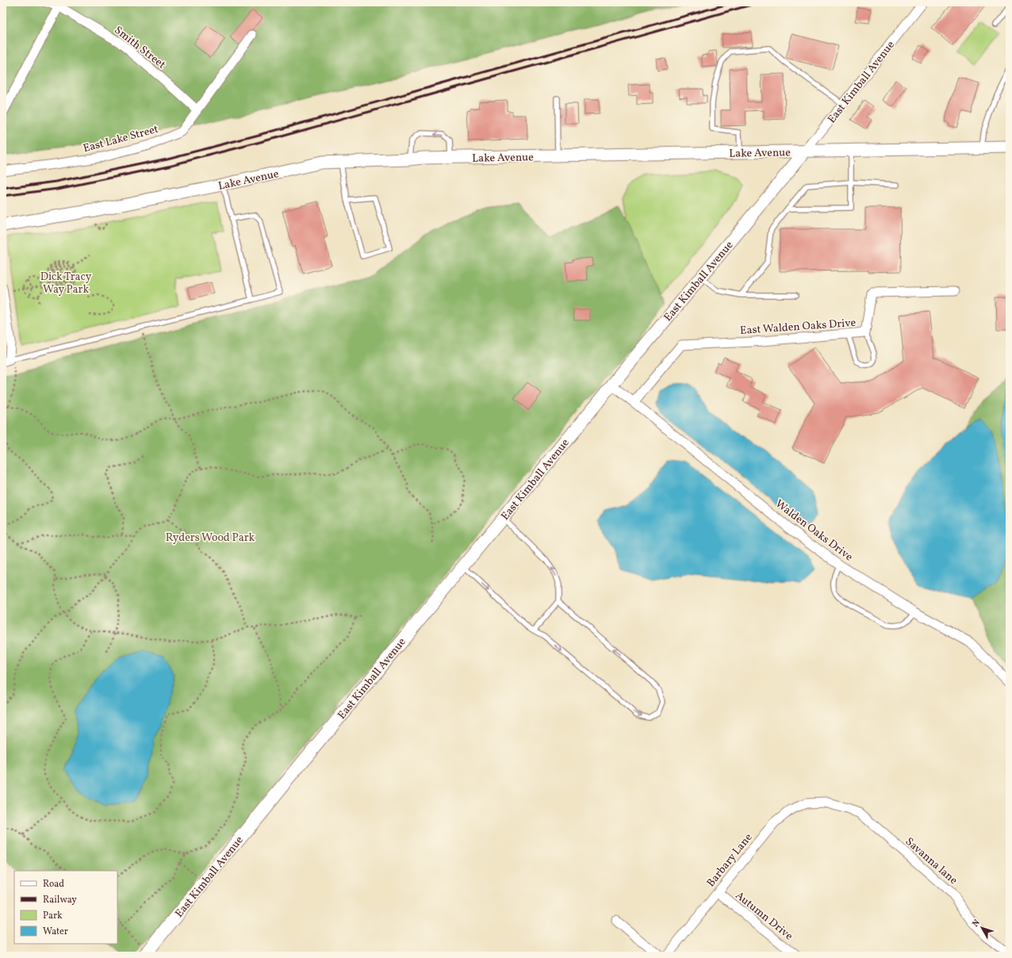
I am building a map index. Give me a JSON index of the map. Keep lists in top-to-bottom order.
{
  "streets": {
    "street": [
      "Smith Street",
      "East Kimball Avenue",
      "East Lake Street",
      "Lake Avenue",
      "East Walden Oaks Drive",
      "Walden Oaks Drive",
      "Barbary Lane",
      "Savanna lane",
      "Autumn Drive"
    ]
  },
  "crossings": [
    ["Smith Street", "East Lake Street"],
    ["East Kimball Avenue", "Lake Avenue"],
    ["East Kimball Avenue", "Walden Oaks Drive"],
    ["East Walden Oaks Drive", "Walden Oaks Drive"],
    ["Barbary Lane", "Savanna lane"],
    ["Barbary Lane", "Autumn Drive"]
  ],
  "parks": ["Dick Tracy Way Park", "Ryders Wood Park"],
  "legend": [
    "Road",
    "Railway",
    "Park",
    "Water"
  ],
  "north": "top left"
}
